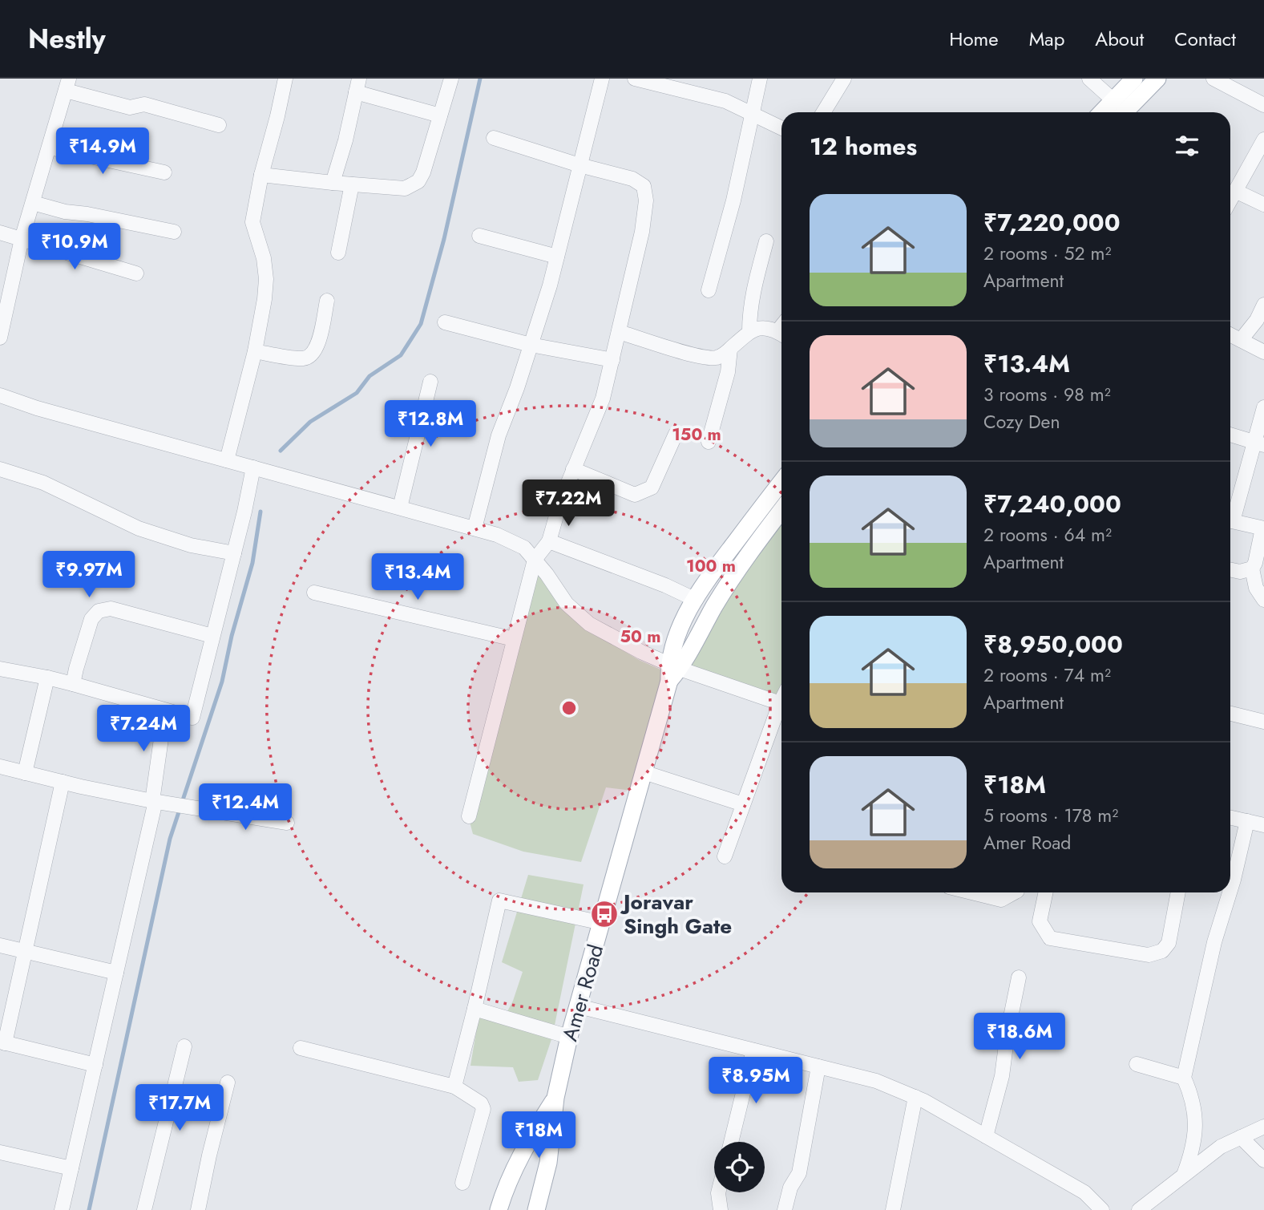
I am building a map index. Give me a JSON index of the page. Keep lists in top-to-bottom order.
{
  "streets": {
    "main road": ["Amer Road"]
  },
  "places": {
    "bus stop": ["Joravar Singh Gate"]
  },
  "page": {
    "header": "Nestly",
    "nav": [
      "Home",
      "Map",
      "About",
      "Contact"
    ],
    "heading": "12 homes",
    "price": [
      "₹14.9M",
      "₹10.9M",
      "₹12.8M",
      "₹7.22M",
      "₹9.97M",
      "₹13.4M",
      "₹7.24M",
      "₹12.4M",
      "₹18.6M",
      "₹8.95M",
      "₹17.7M",
      "₹18M"
    ],
    "list": [
      {
        "name": "₹7,220,000",
        "note": "2 rooms · 52 m² · Apartment"
      },
      {
        "name": "₹13.4M",
        "note": "3 rooms · 98 m² · Cozy Den"
      },
      {
        "name": "₹7,240,000",
        "note": "2 rooms · 64 m² · Apartment"
      },
      {
        "name": "₹8,950,000",
        "note": "2 rooms · 74 m² · Apartment"
      },
      {
        "name": "₹18M",
        "note": "5 rooms · 178 m² · Amer Road"
      }
    ]
  },
  "rings": ["150 m", "100 m", "50 m"]
}
